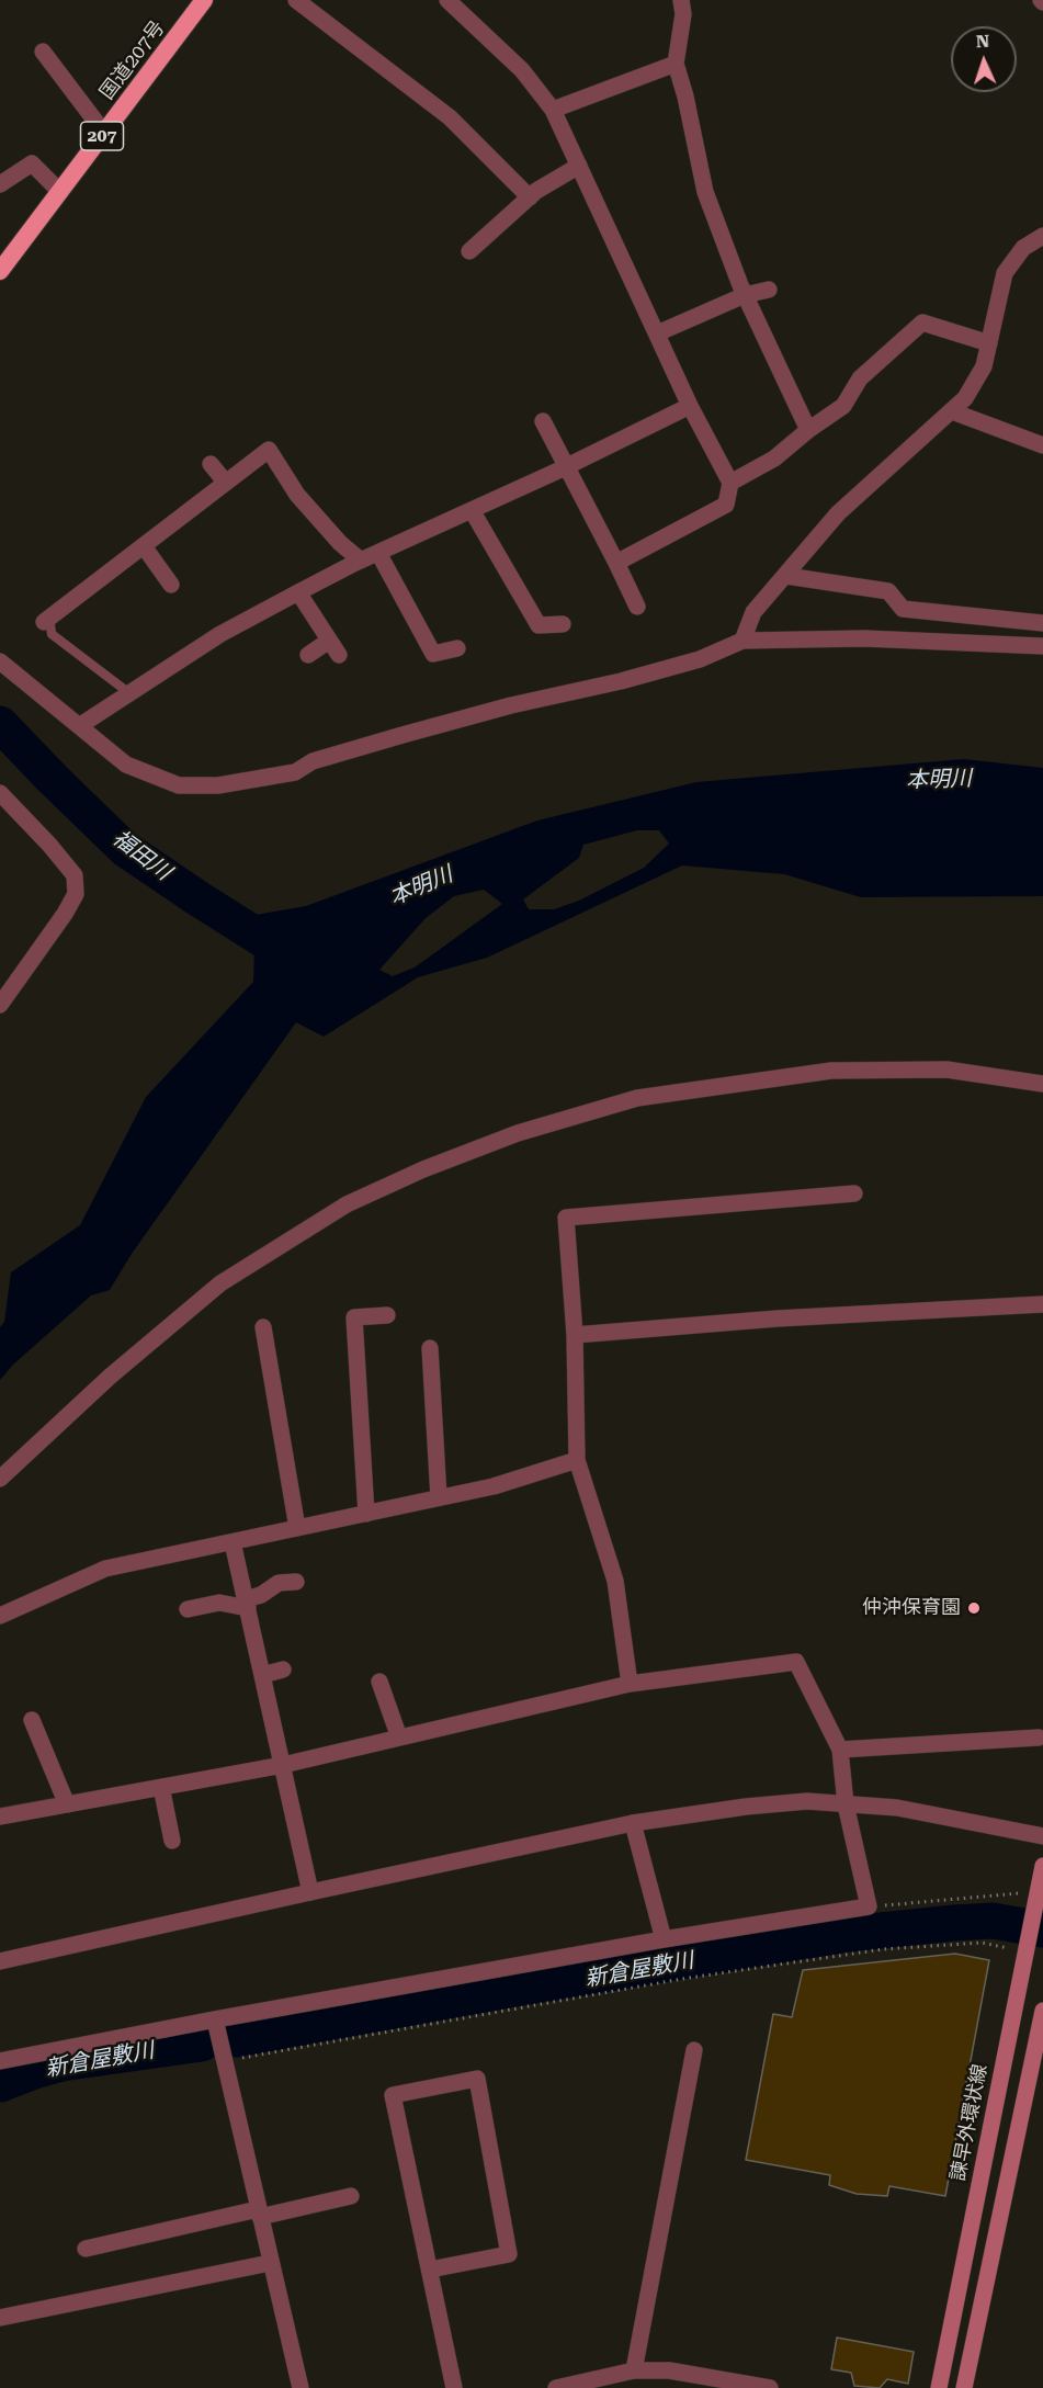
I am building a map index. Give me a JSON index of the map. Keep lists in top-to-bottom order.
{
  "streets": {
    "highway": ["国道207号", "207"],
    "main road": ["諫早外環状線"]
  },
  "water": ["本明川", "福田川", "新倉屋敷川"],
  "places": ["仲沖保育園"],
  "north": "top"
}
